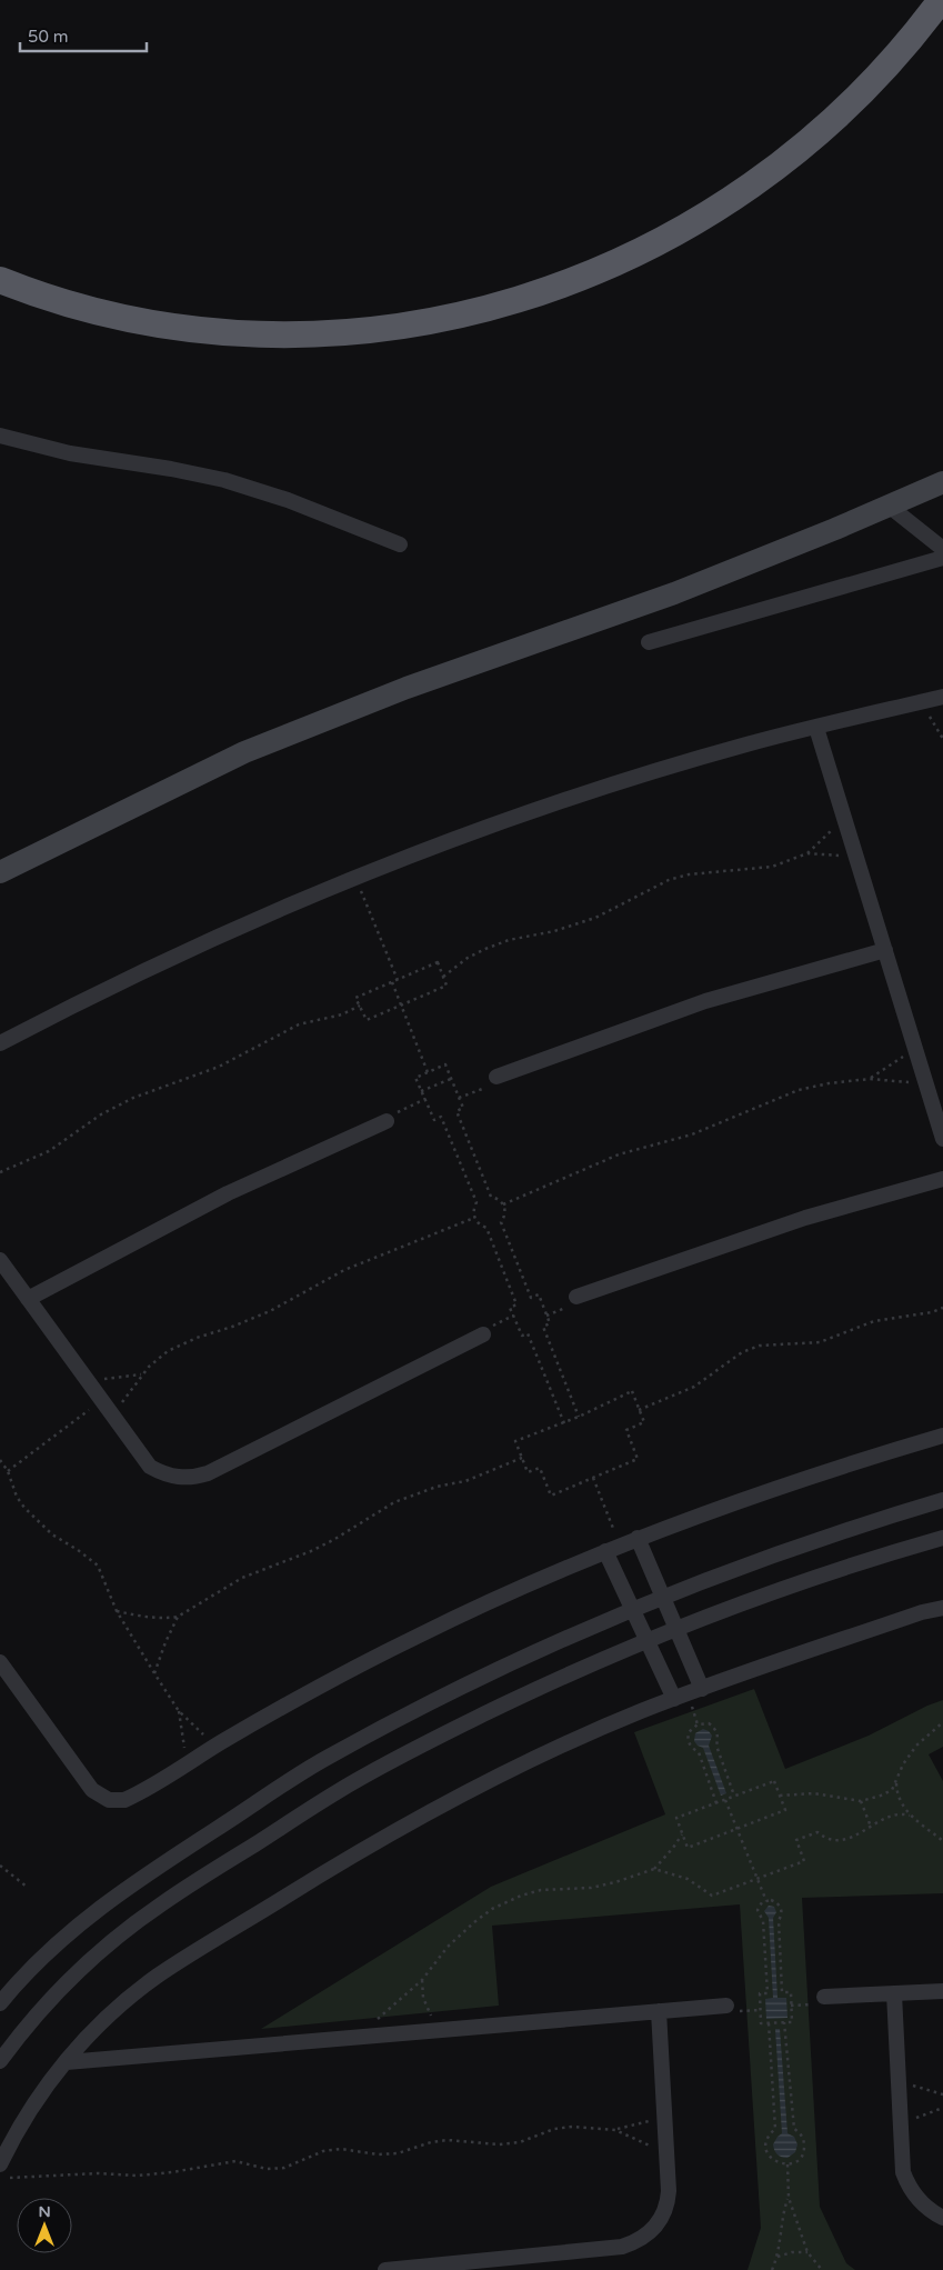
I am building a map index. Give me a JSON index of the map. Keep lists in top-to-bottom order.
{
  "scale_bar": "50 m",
  "north": "top"
}
